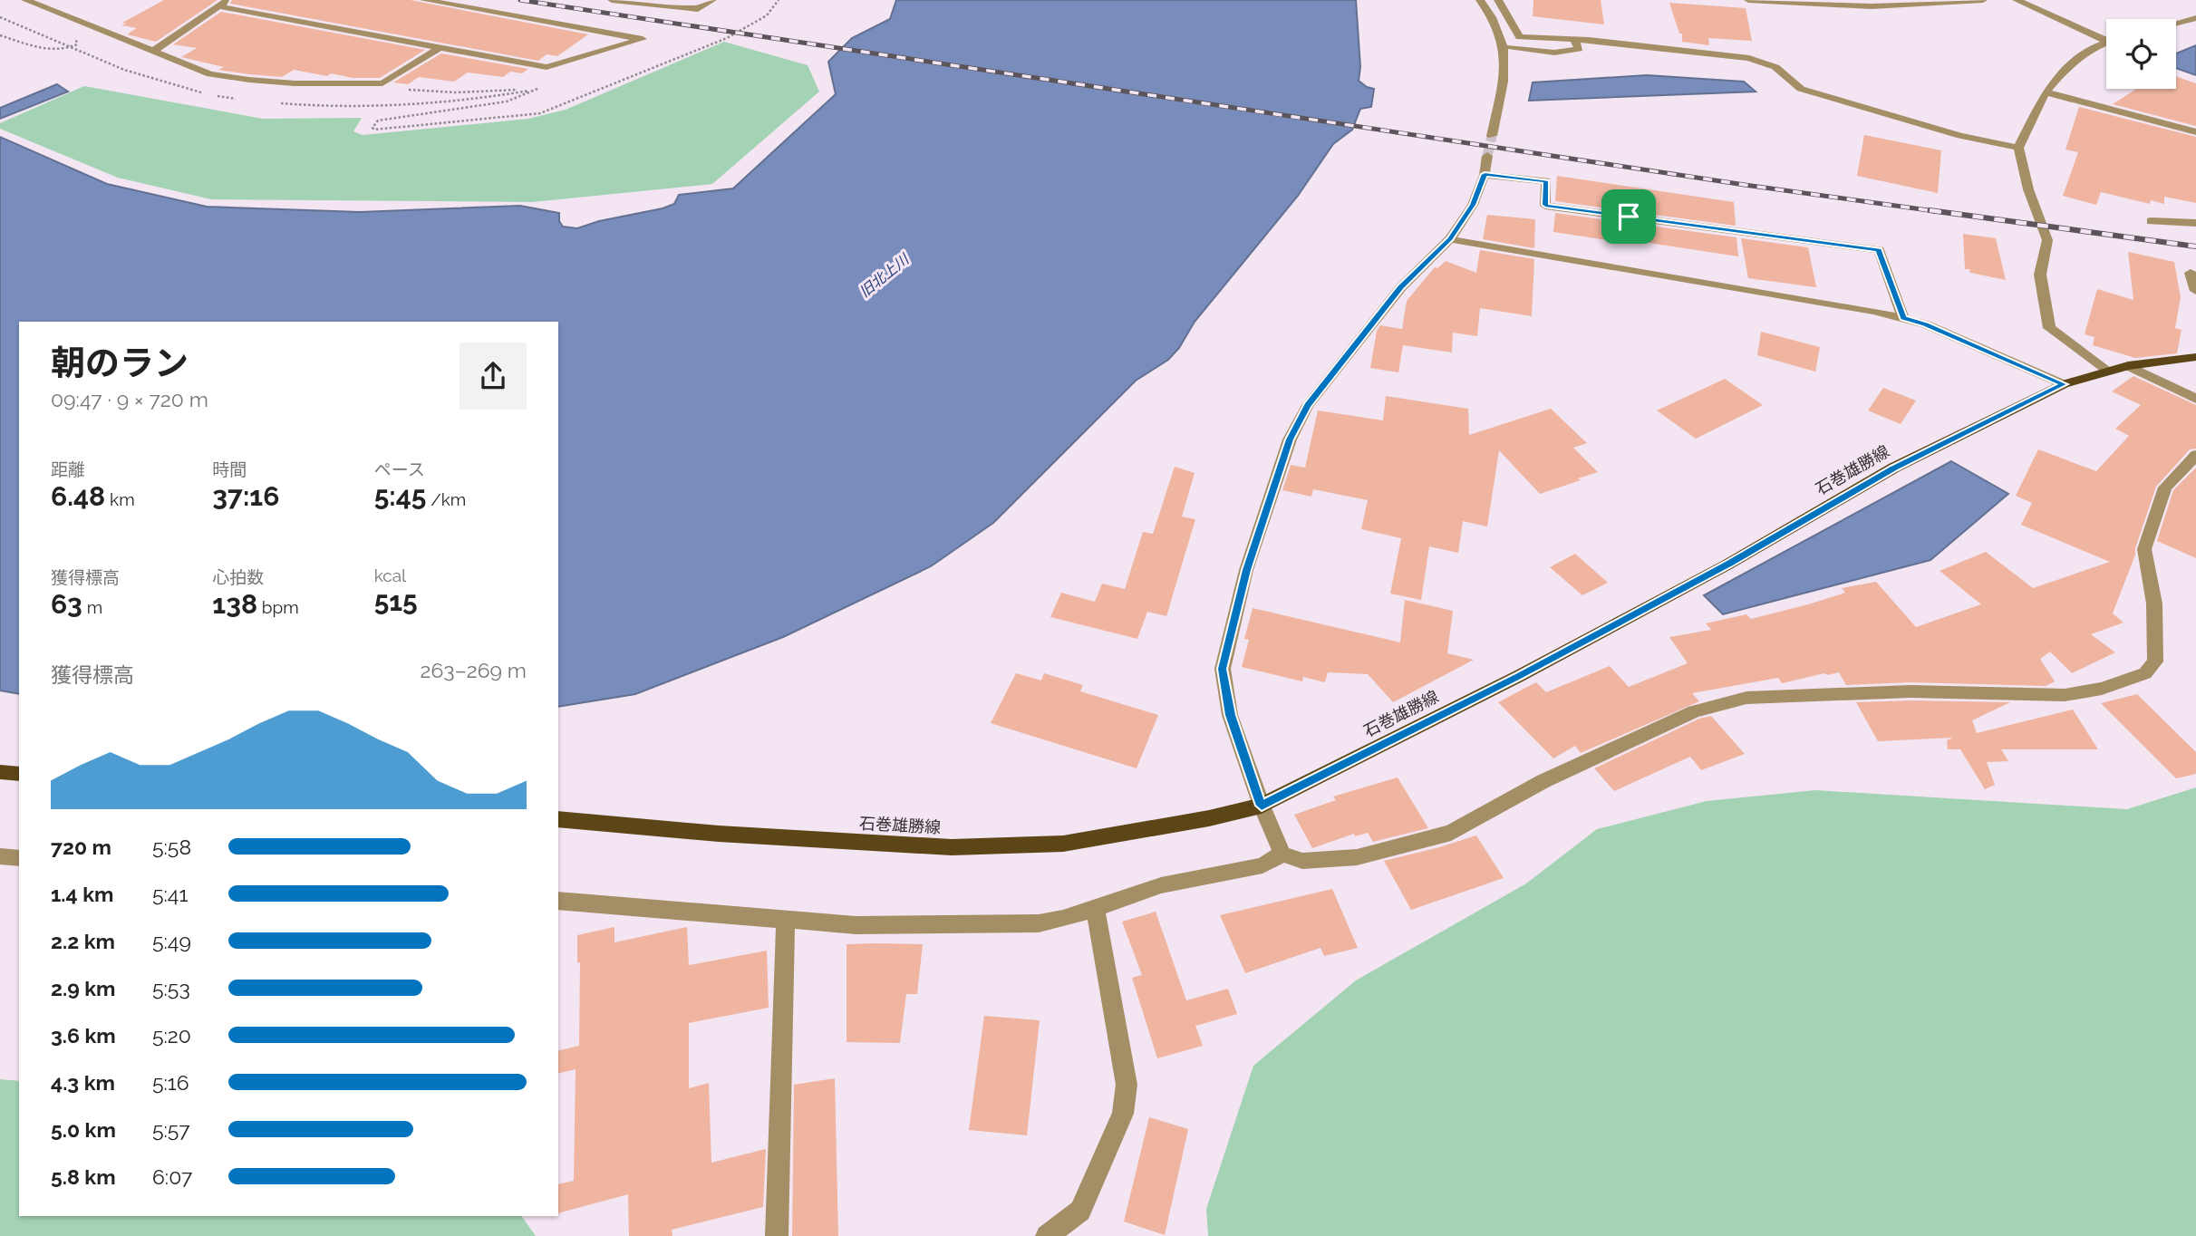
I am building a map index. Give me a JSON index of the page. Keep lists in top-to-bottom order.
{
  "streets": {
    "main road": ["石巻雄勝線"]
  },
  "water": ["旧北上川"],
  "page": {
    "heading": ["朝のラン", "09:47 · 9 × 720 m"],
    "stats": [
      ["距離", "6.48 km"],
      ["時間", "37:16"],
      ["ペース", "5:45 /km"],
      ["獲得標高", "63 m"],
      ["心拍数", "138 bpm"],
      ["kcal", "515"]
    ],
    "chart": ["獲得標高", "263–269 m"],
    "list": [
      {
        "name": "720 m",
        "note": "5:58"
      },
      {
        "name": "1.4 km",
        "note": "5:41"
      },
      {
        "name": "2.2 km",
        "note": "5:49"
      },
      {
        "name": "2.9 km",
        "note": "5:53"
      },
      {
        "name": "3.6 km",
        "note": "5:20"
      },
      {
        "name": "4.3 km",
        "note": "5:16"
      },
      {
        "name": "5.0 km",
        "note": "5:57"
      },
      {
        "name": "5.8 km",
        "note": "6:07"
      }
    ]
  }
}
